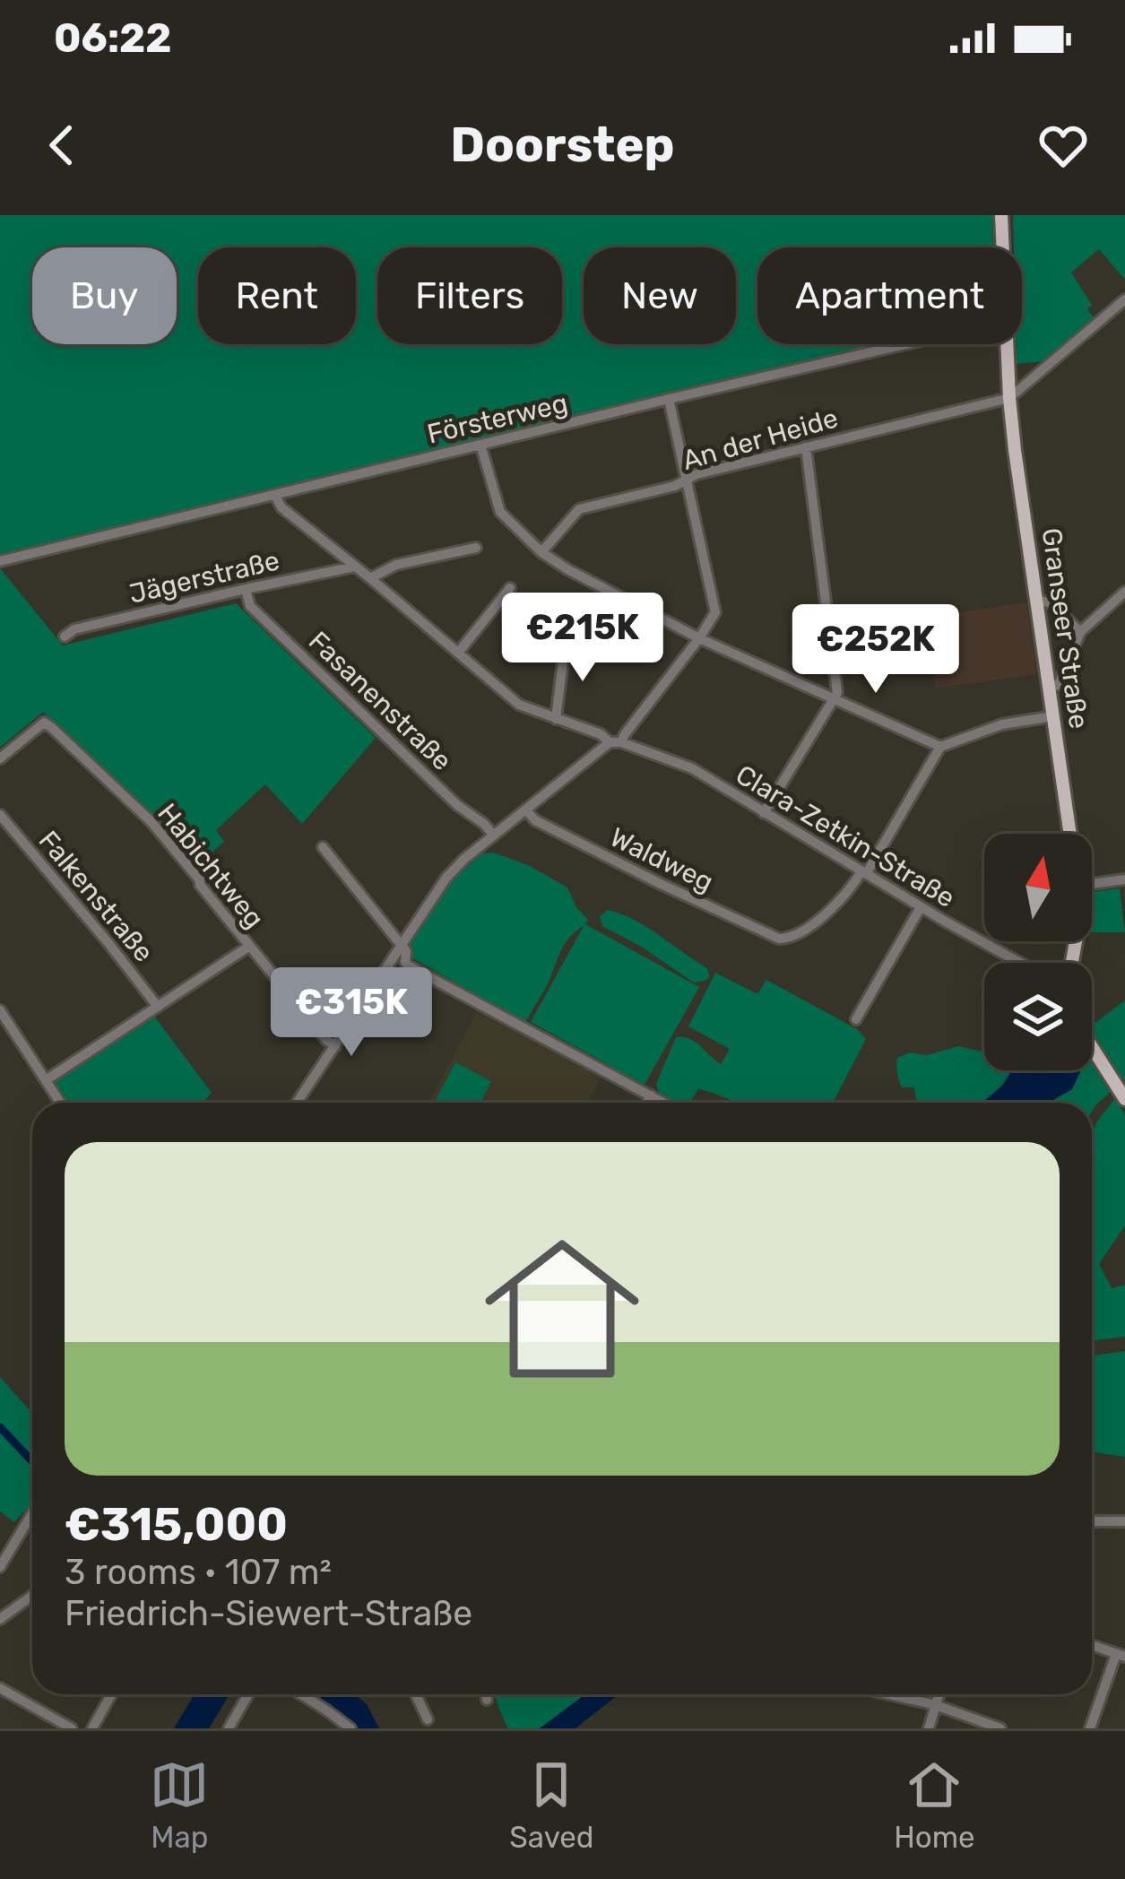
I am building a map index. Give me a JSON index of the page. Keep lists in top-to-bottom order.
{
  "streets": {
    "main road": ["Granseer Straße"],
    "street": [
      "Försterweg",
      "An der Heide",
      "Jägerstraße",
      "Fasanenstraße",
      "Clara-Zetkin-Straße",
      "Waldweg",
      "Habichtweg",
      "Falkenstraße"
    ]
  },
  "crossings": [
    ["Försterweg", "Clara-Zetkin-Straße"],
    ["An der Heide", "Granseer Straße"],
    ["Jägerstraße", "Fasanenstraße"],
    ["Jägerstraße", "Clara-Zetkin-Straße"],
    ["Clara-Zetkin-Straße", "Waldweg"]
  ],
  "north": "top",
  "page": {
    "status": "06:22",
    "header": "Doorstep",
    "chip": [
      "Buy",
      "Rent",
      "Filters",
      "New",
      "Apartment"
    ],
    "price": ["€215K", "€252K", "€315K"],
    "list": [
      {
        "name": "€315,000",
        "note": "3 rooms · 107 m² · Friedrich-Siewert-Straße"
      }
    ],
    "tabs": ["Map", "Saved", "Home"]
  }
}
